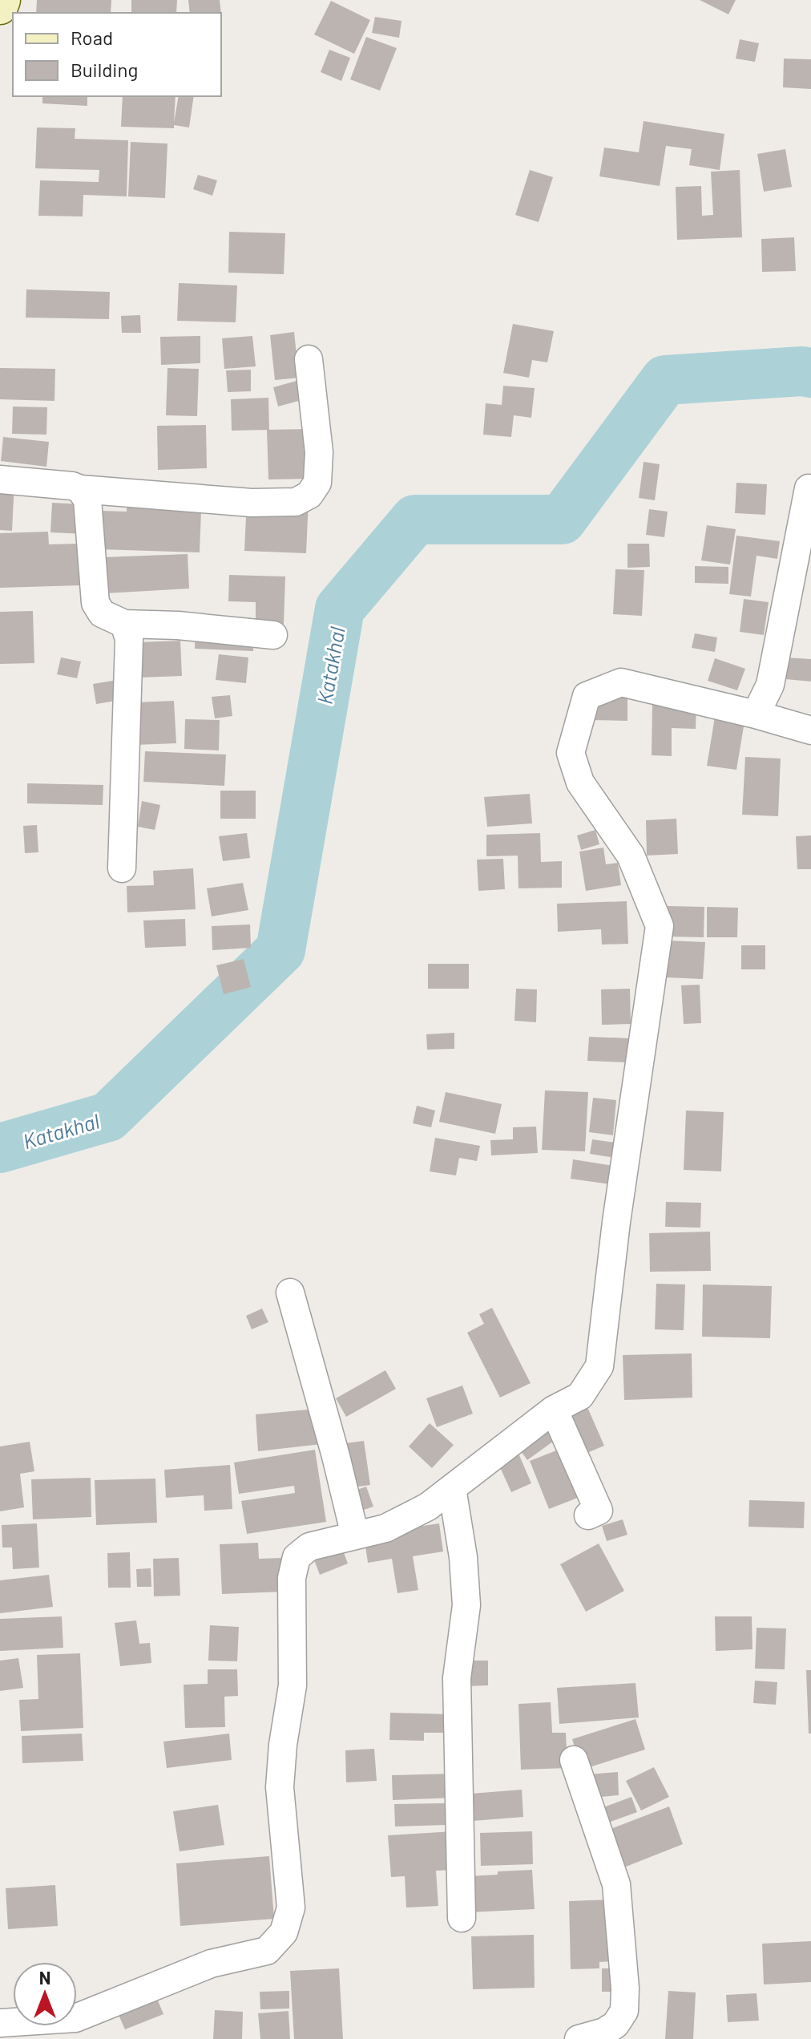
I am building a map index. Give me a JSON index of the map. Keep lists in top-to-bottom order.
{
  "water": ["Katakhal"],
  "legend": ["Road", "Building"],
  "north": "top"
}
